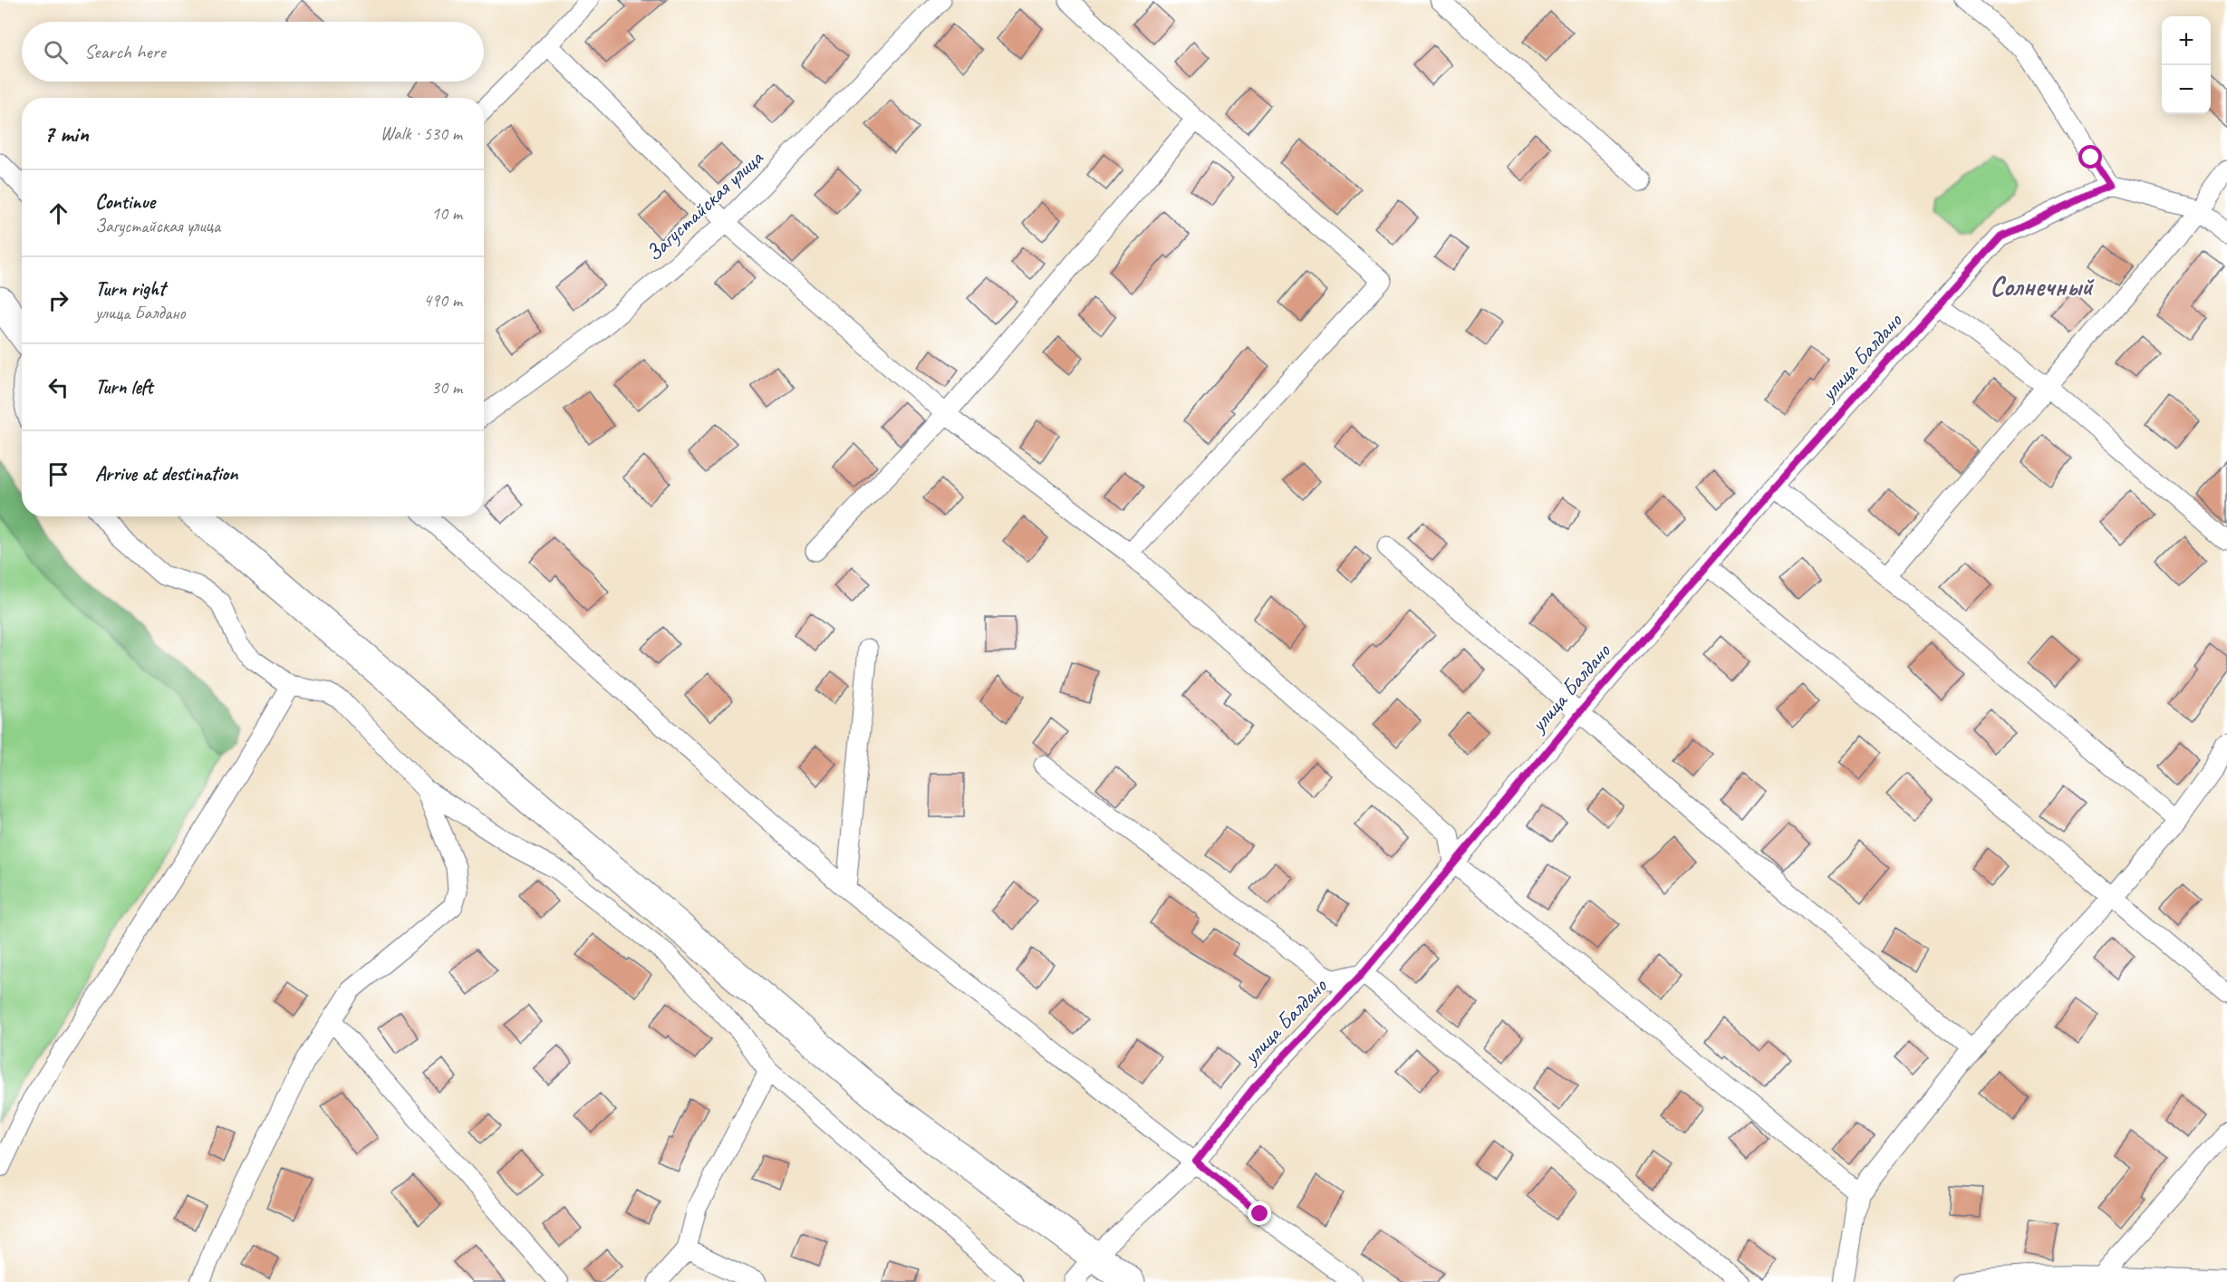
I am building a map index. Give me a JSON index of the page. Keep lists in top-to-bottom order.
{
  "streets": {
    "street": ["Загустайская улица", "улица Балдано"]
  },
  "districts": ["Солнечный"],
  "page": {
    "map_buttons": ["+", "−"],
    "search": "Search here",
    "heading": ["7 min", "Walk · 530 m"],
    "list": [
      ["Continue", "Загустайская улица", "10 m"],
      ["Turn right", "улица Балдано", "490 m"],
      ["Turn left", "30 m"],
      "Arrive at destination"
    ]
  }
}
